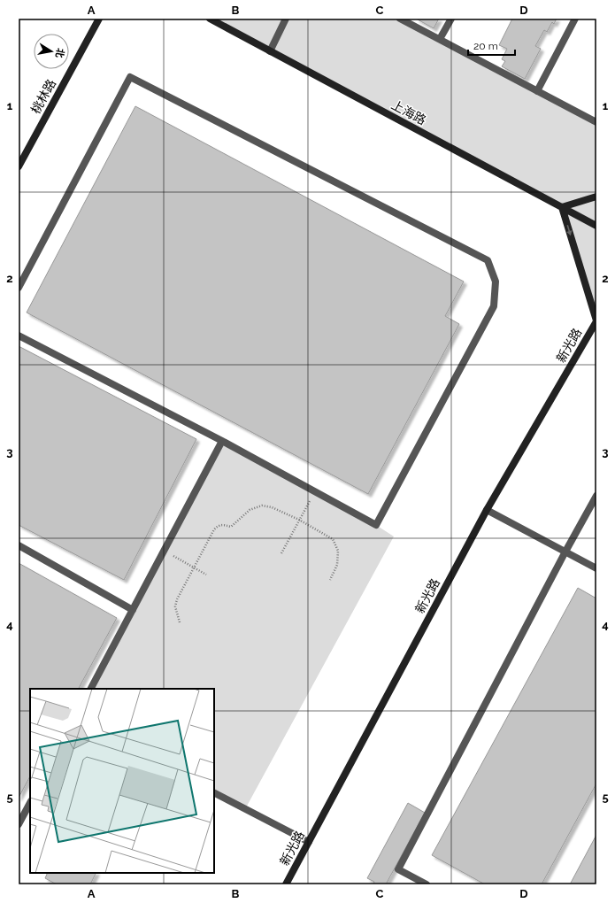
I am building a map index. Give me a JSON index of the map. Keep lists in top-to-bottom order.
{
  "streets": {
    "street": ["桃林路", "上海路", "新光路"]
  },
  "scale_bar": "20 m",
  "north": "right",
  "grid": {
    "columns": [
      "A",
      "B",
      "C",
      "D"
    ],
    "rows": [
      "1",
      "2",
      "3",
      "4",
      "5"
    ]
  }
}
